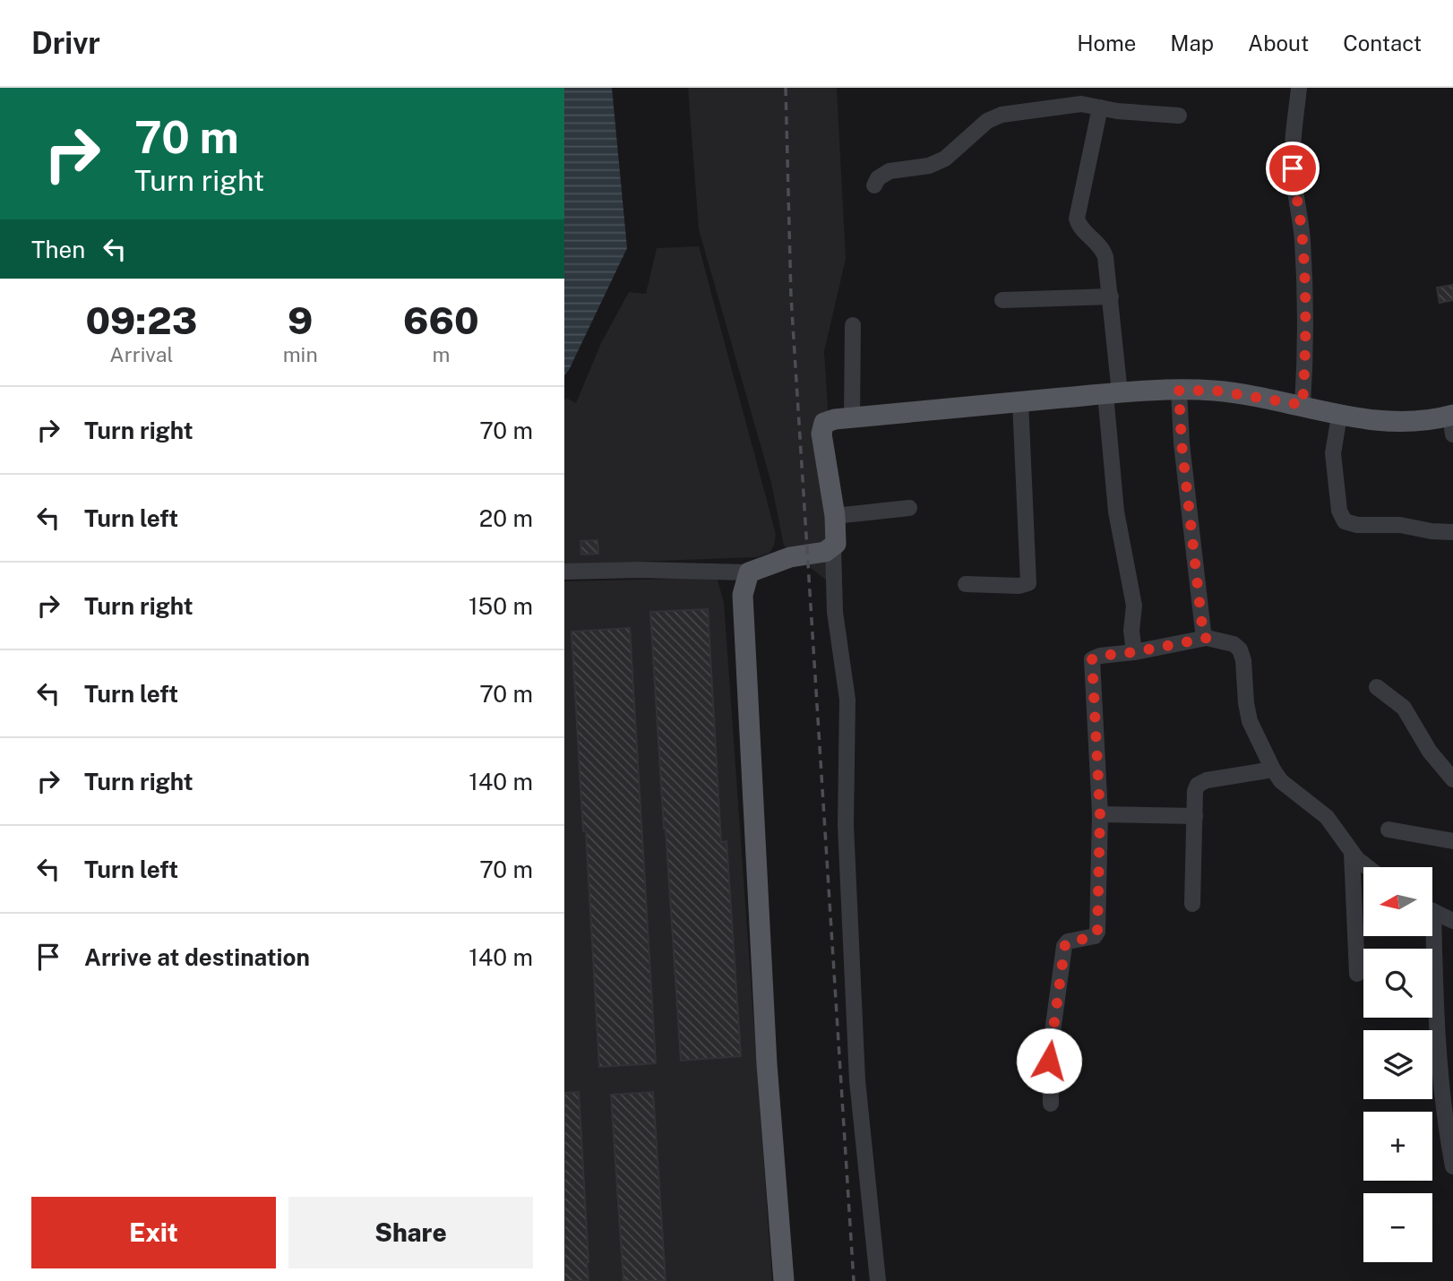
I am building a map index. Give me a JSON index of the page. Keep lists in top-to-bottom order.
{
  "north": "left",
  "page": {
    "header": "Drivr",
    "nav": [
      "Home",
      "Map",
      "About",
      "Contact"
    ],
    "turn": ["70 m", "Turn right"],
    "then": "Then",
    "eta": [
      "09:23",
      "Arrival",
      "9",
      "min",
      "660",
      "m"
    ],
    "list": [
      {
        "name": "Turn right",
        "value": "70 m"
      },
      {
        "name": "Turn left",
        "value": "20 m"
      },
      {
        "name": "Turn right",
        "value": "150 m"
      },
      {
        "name": "Turn left",
        "value": "70 m"
      },
      {
        "name": "Turn right",
        "value": "140 m"
      },
      {
        "name": "Turn left",
        "value": "70 m"
      },
      {
        "name": "Arrive at destination",
        "value": "140 m"
      }
    ],
    "map_buttons": ["+", "−"],
    "buttons": ["Exit", "Share"]
  }
}
